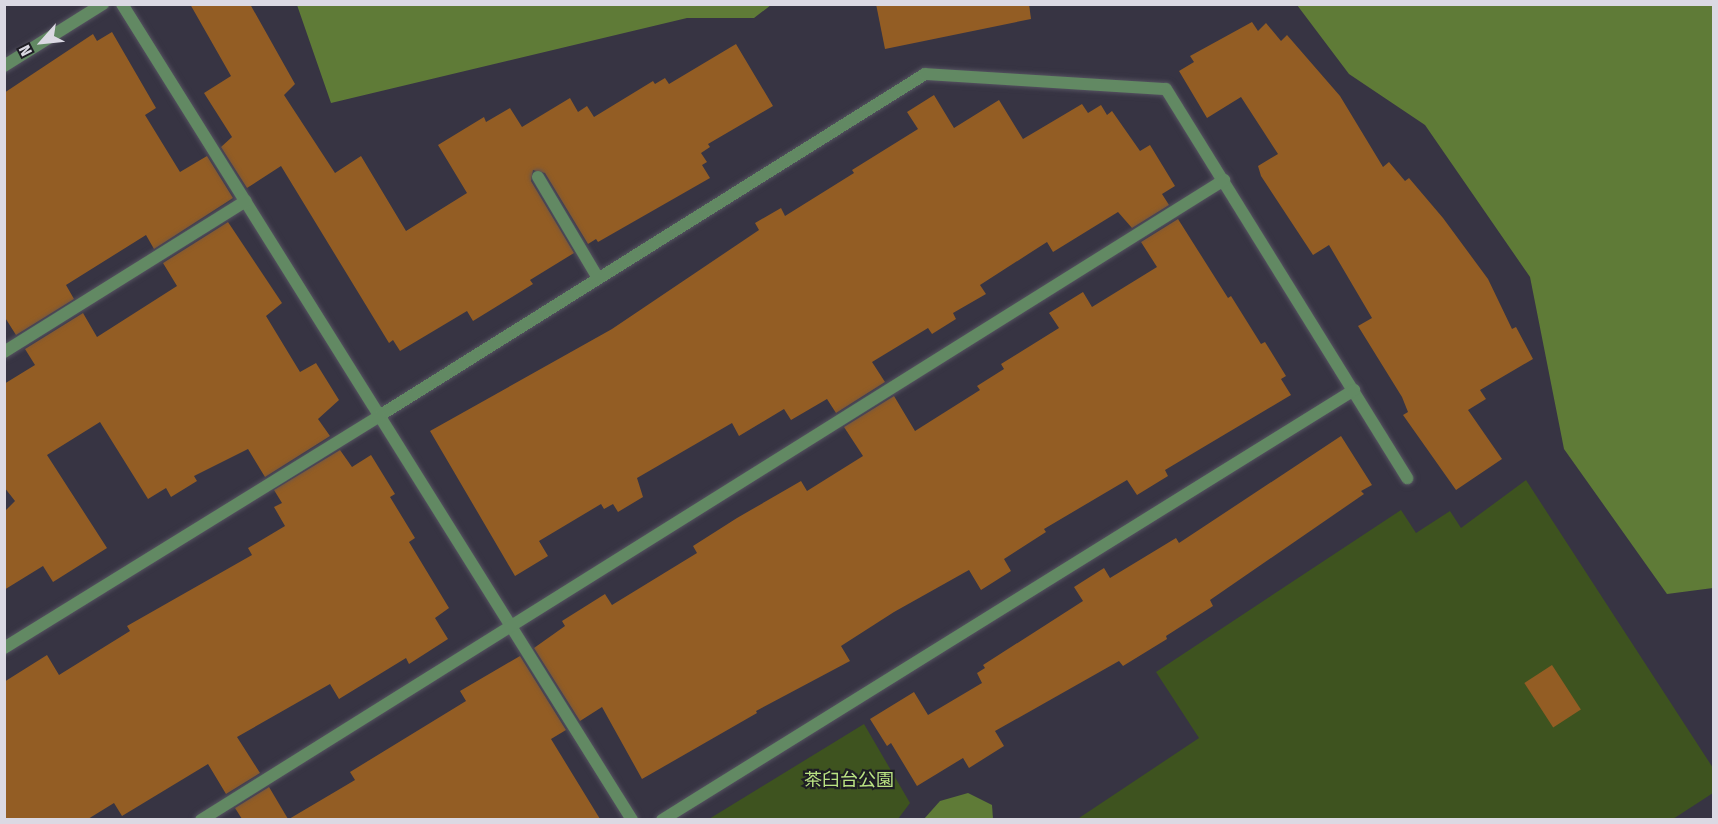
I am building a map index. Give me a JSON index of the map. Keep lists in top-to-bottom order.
{
  "parks": ["茶臼台公園"],
  "north": "bottom left"
}
